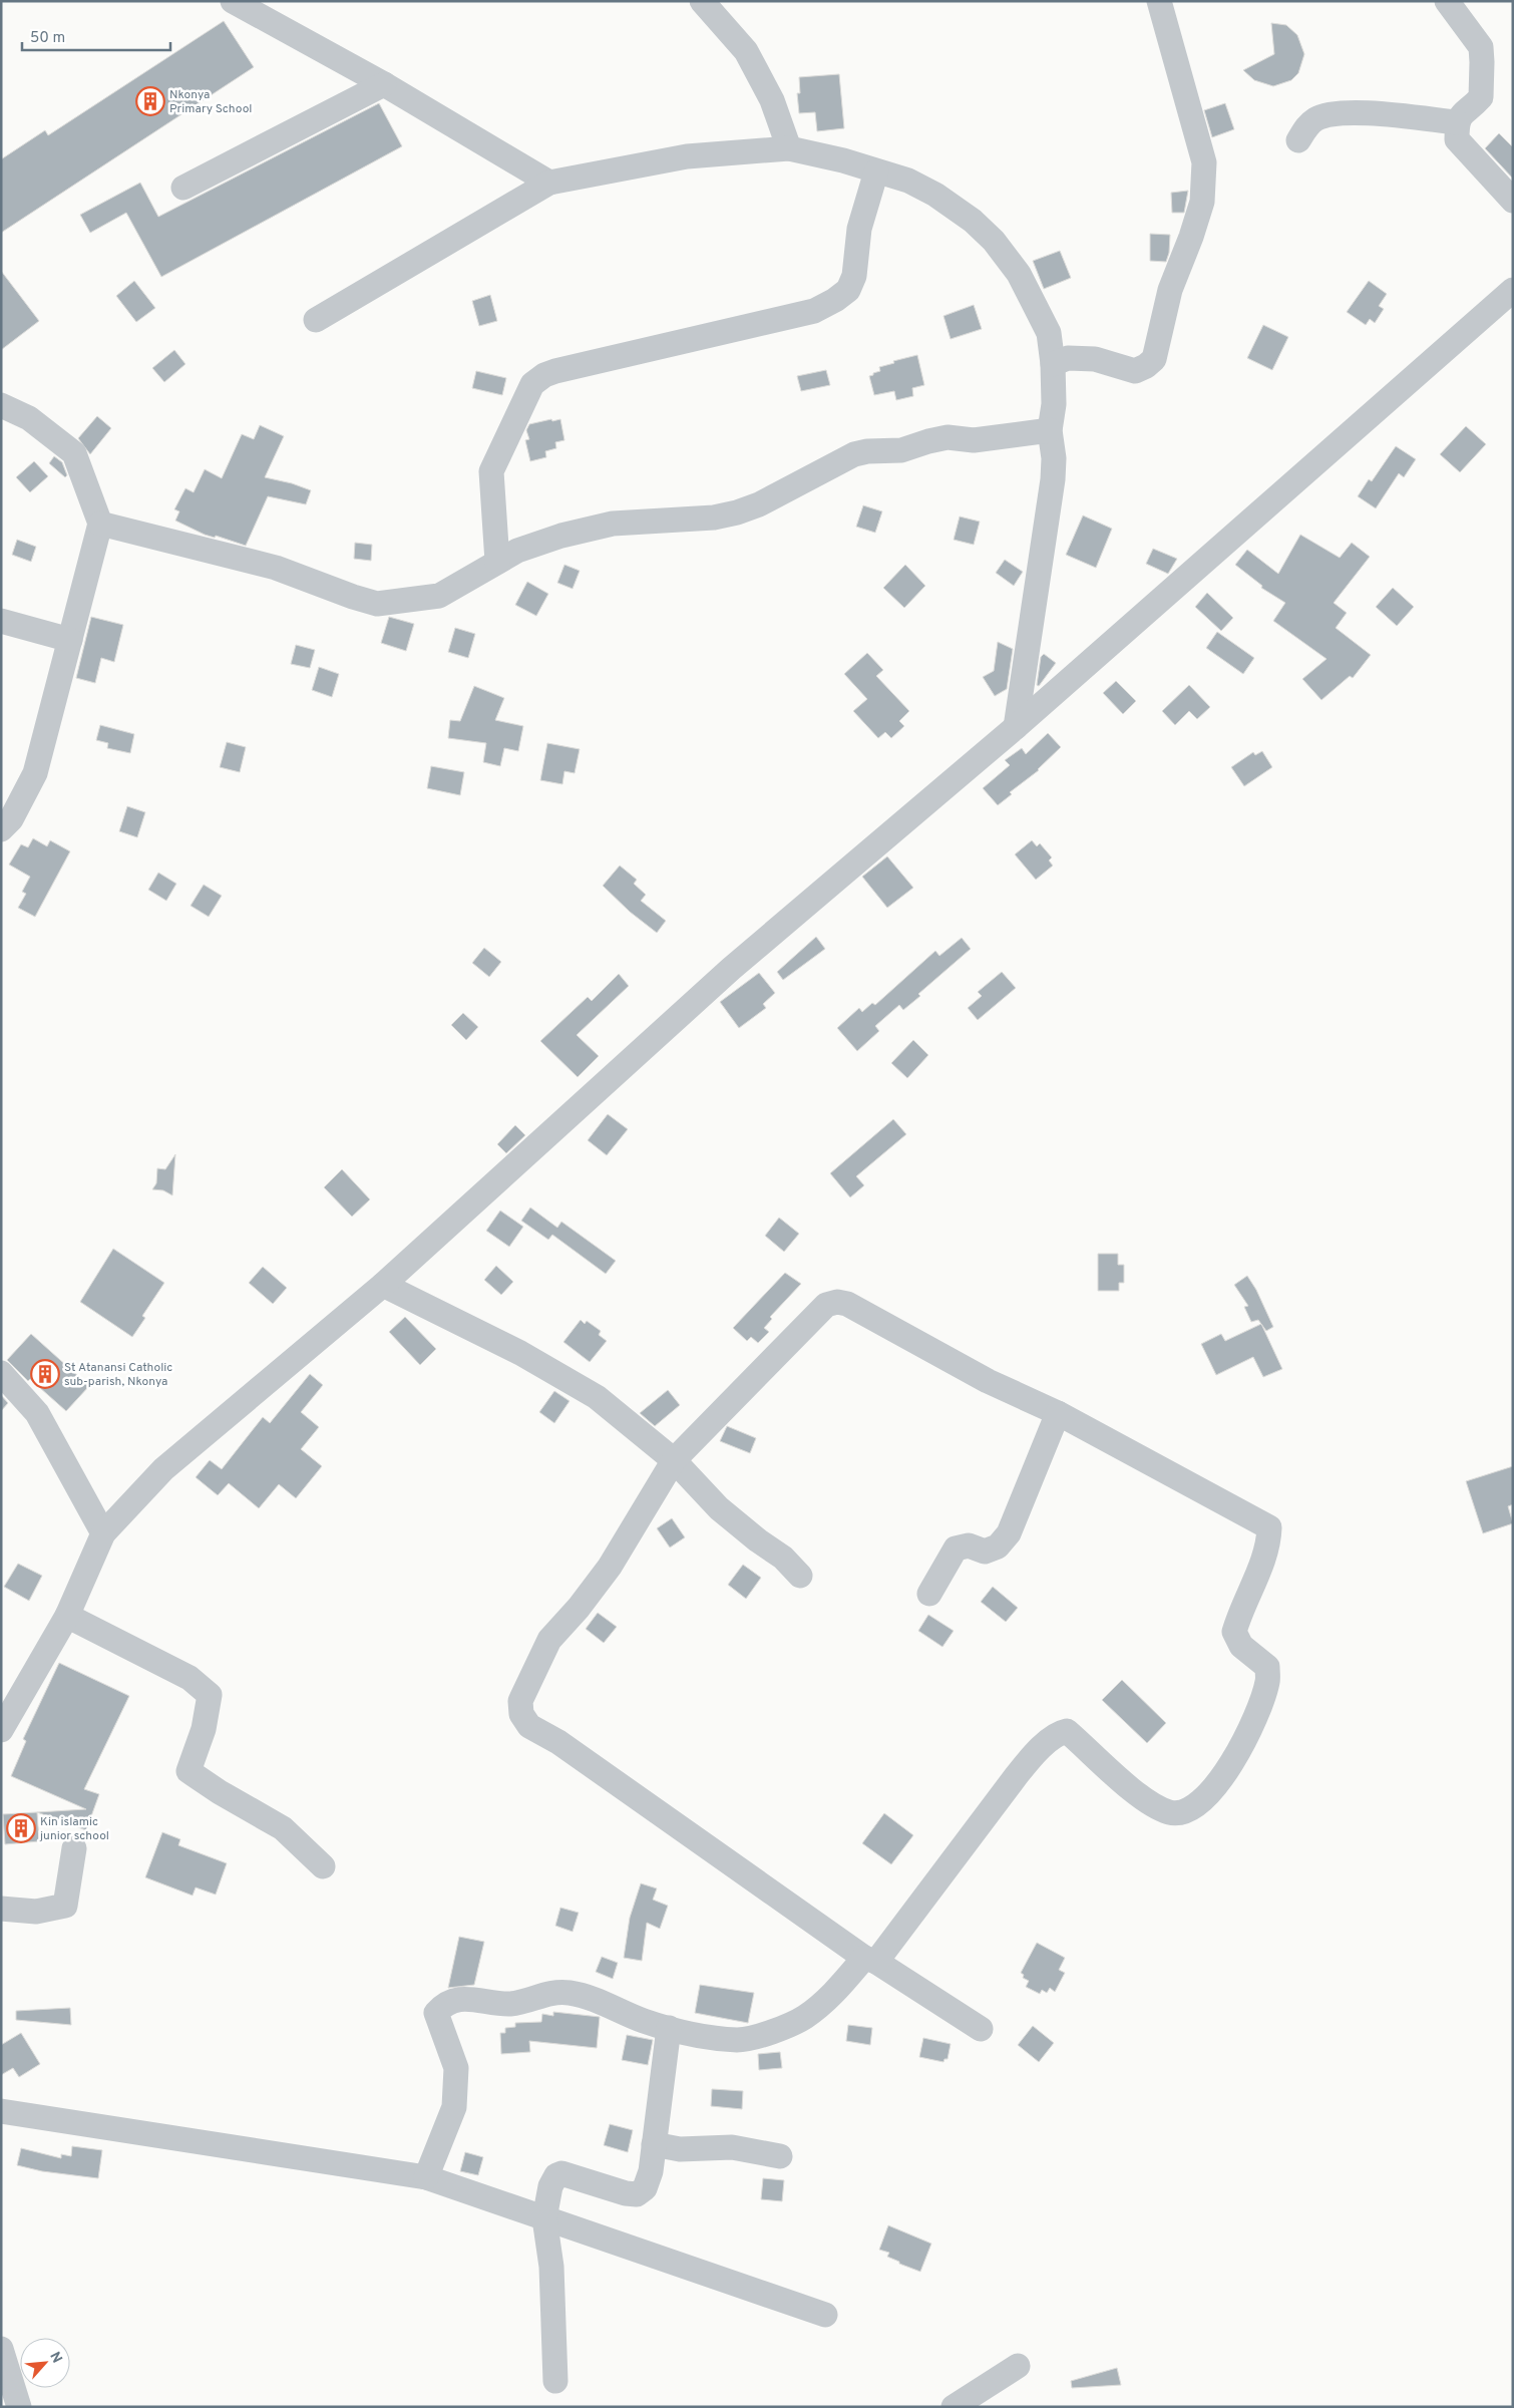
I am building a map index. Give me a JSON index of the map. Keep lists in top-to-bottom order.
{
  "places": {
    "building": ["Nkonya Primary School", "St Atanansi Catholic sub-parish, Nkonya", "Kin islamic junior school"]
  },
  "scale_bar": "50 m",
  "north": "top right"
}
